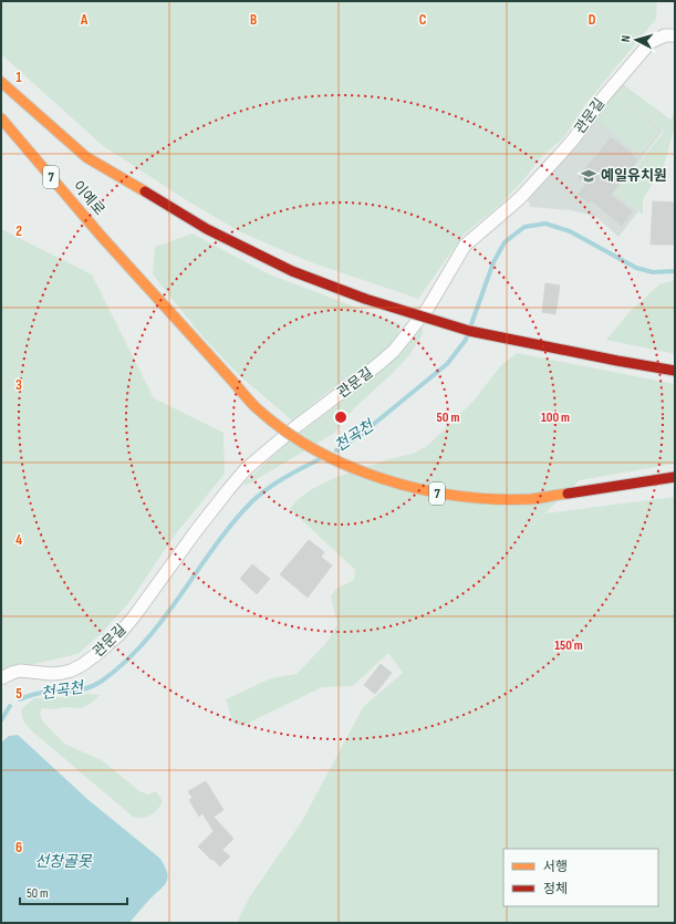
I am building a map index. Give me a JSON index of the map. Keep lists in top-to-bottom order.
{
  "streets": {
    "highway": ["7", "이예로"],
    "street": ["관문길"]
  },
  "water": ["천곡천", "선창골못"],
  "places": {
    "school or university": ["예일유치원"]
  },
  "legend": ["서행", "정체"],
  "scale_bar": "50 m",
  "north": "left",
  "grid": {
    "columns": [
      "A",
      "B",
      "C",
      "D"
    ],
    "rows": [
      "1",
      "2",
      "3",
      "4",
      "5",
      "6"
    ]
  },
  "rings": ["50 m", "100 m", "150 m"]
}
